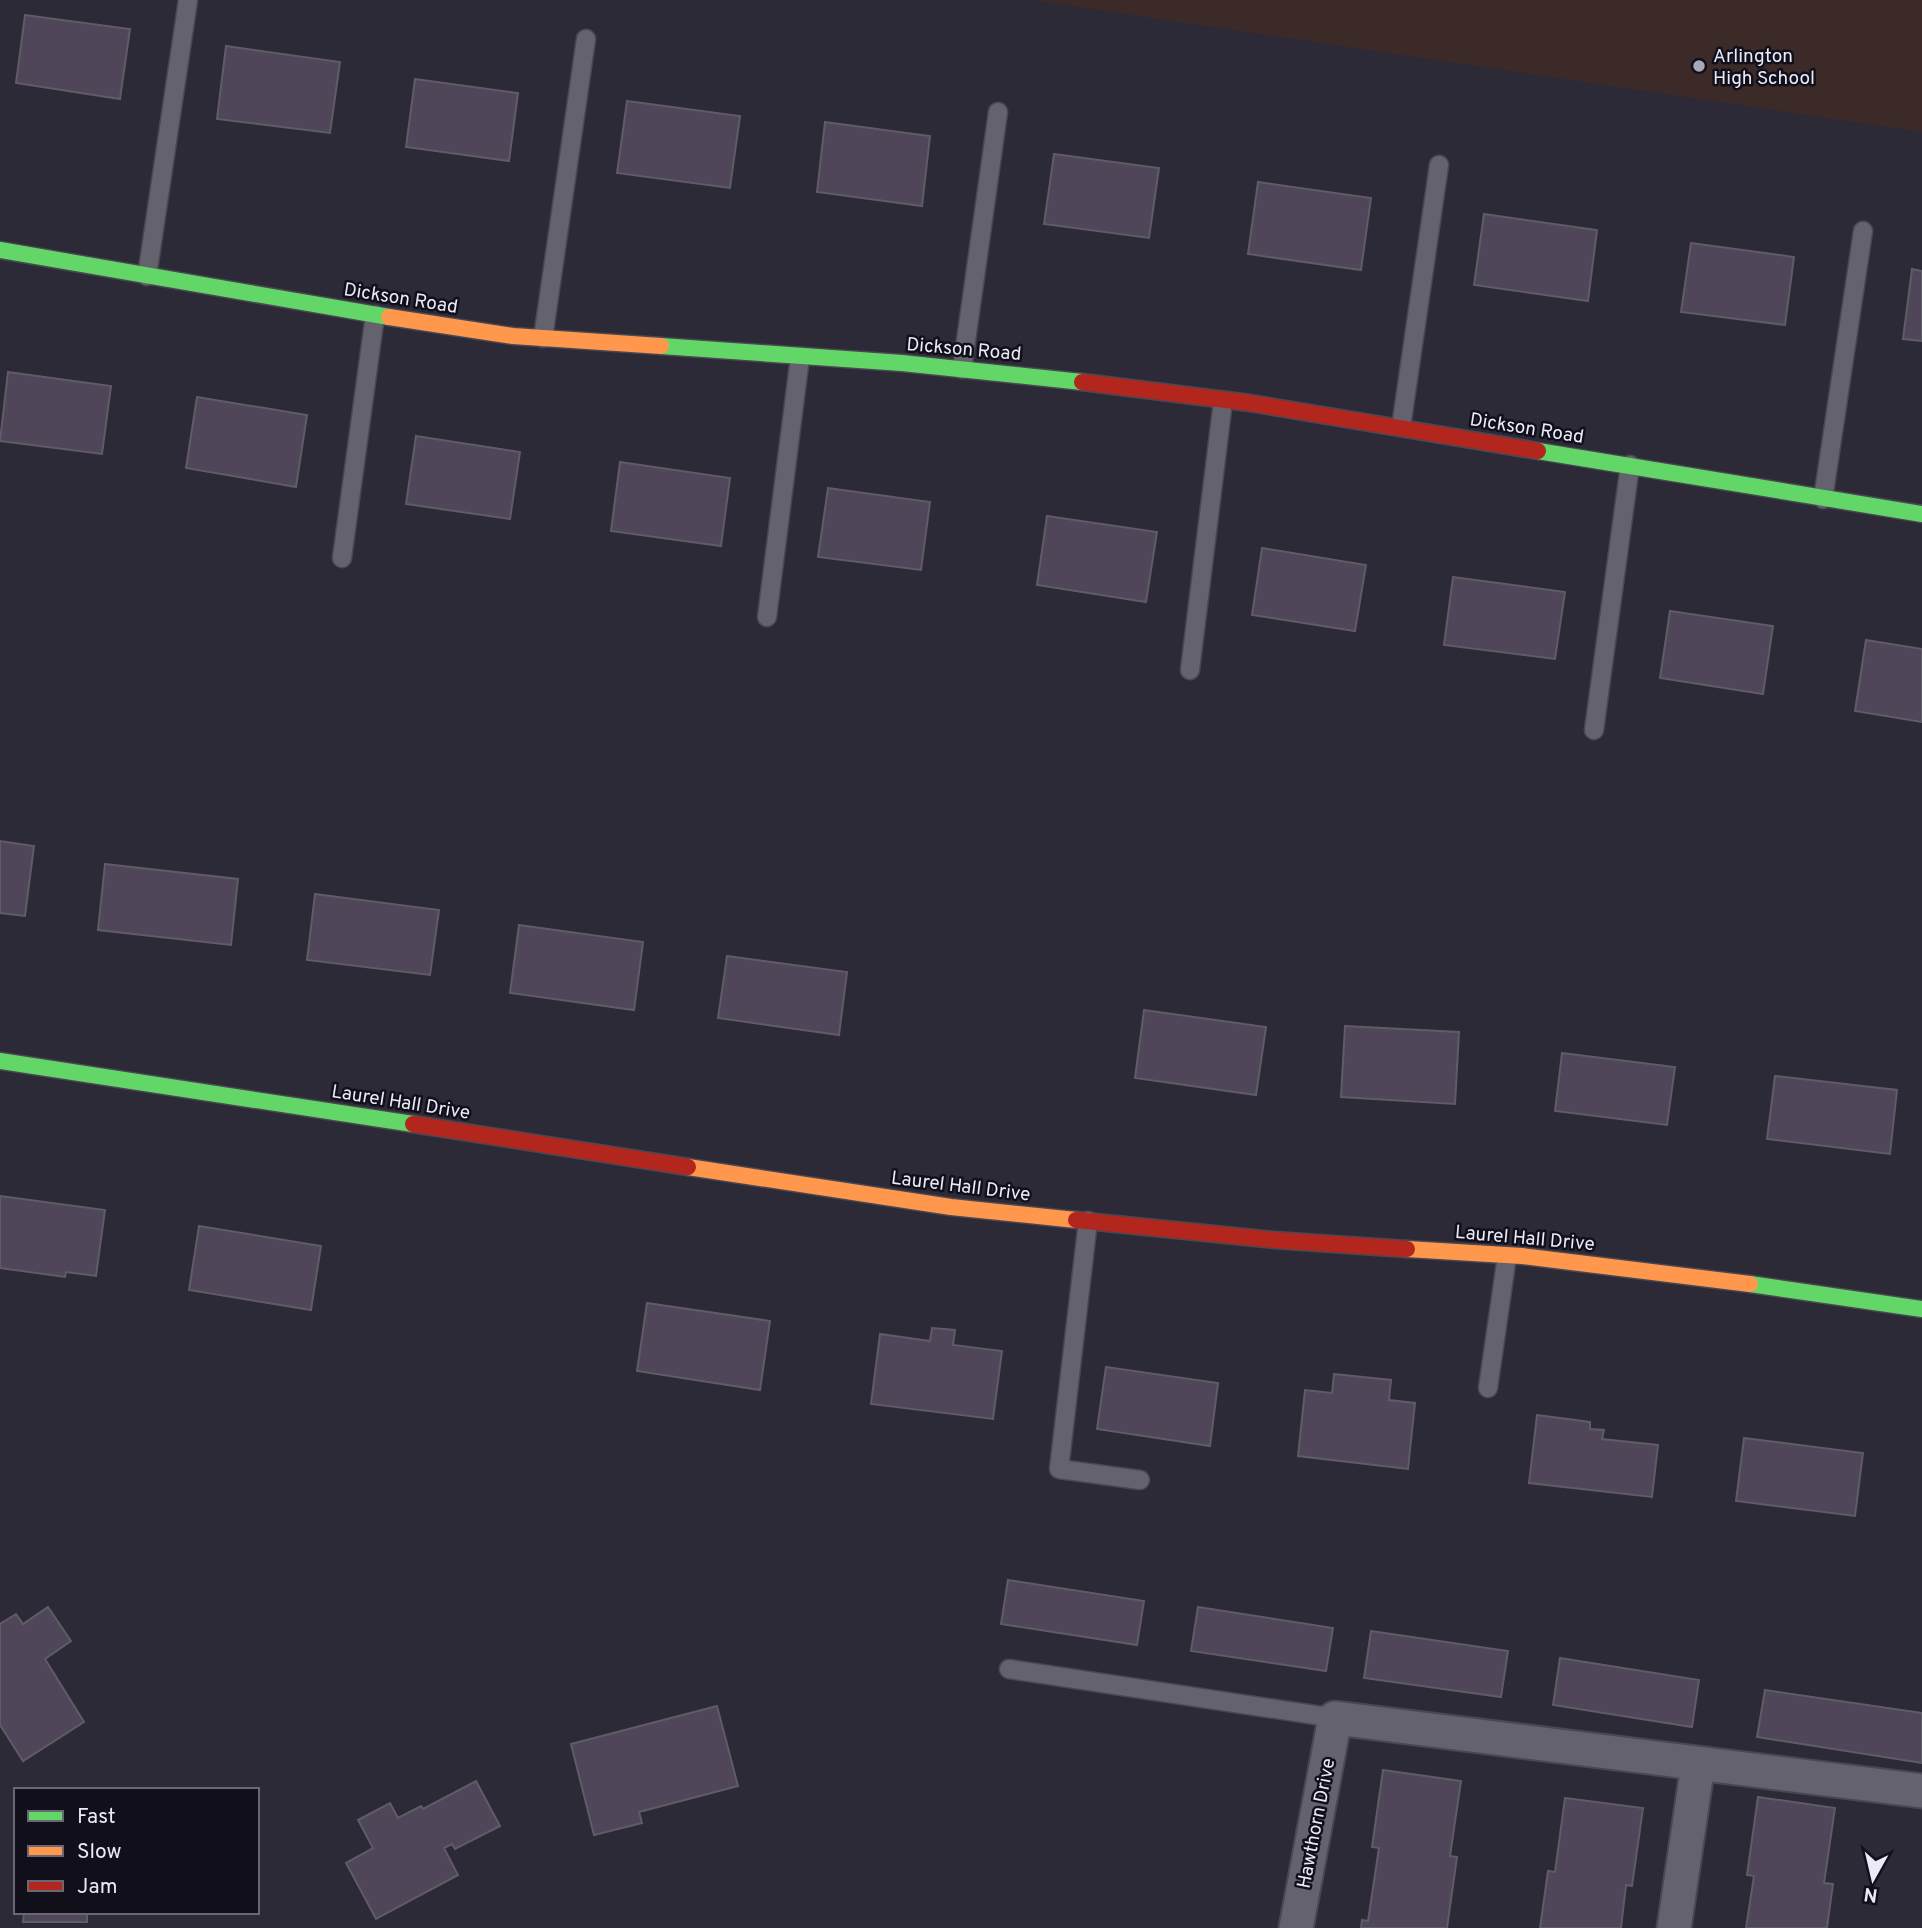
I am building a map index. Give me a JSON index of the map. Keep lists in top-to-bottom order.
{
  "streets": {
    "street": ["Dickson Road", "Laurel Hall Drive", "Hawthorn Drive"]
  },
  "places": ["Arlington High School"],
  "legend": ["Fast", "Slow", "Jam"],
  "north": "bottom"
}
